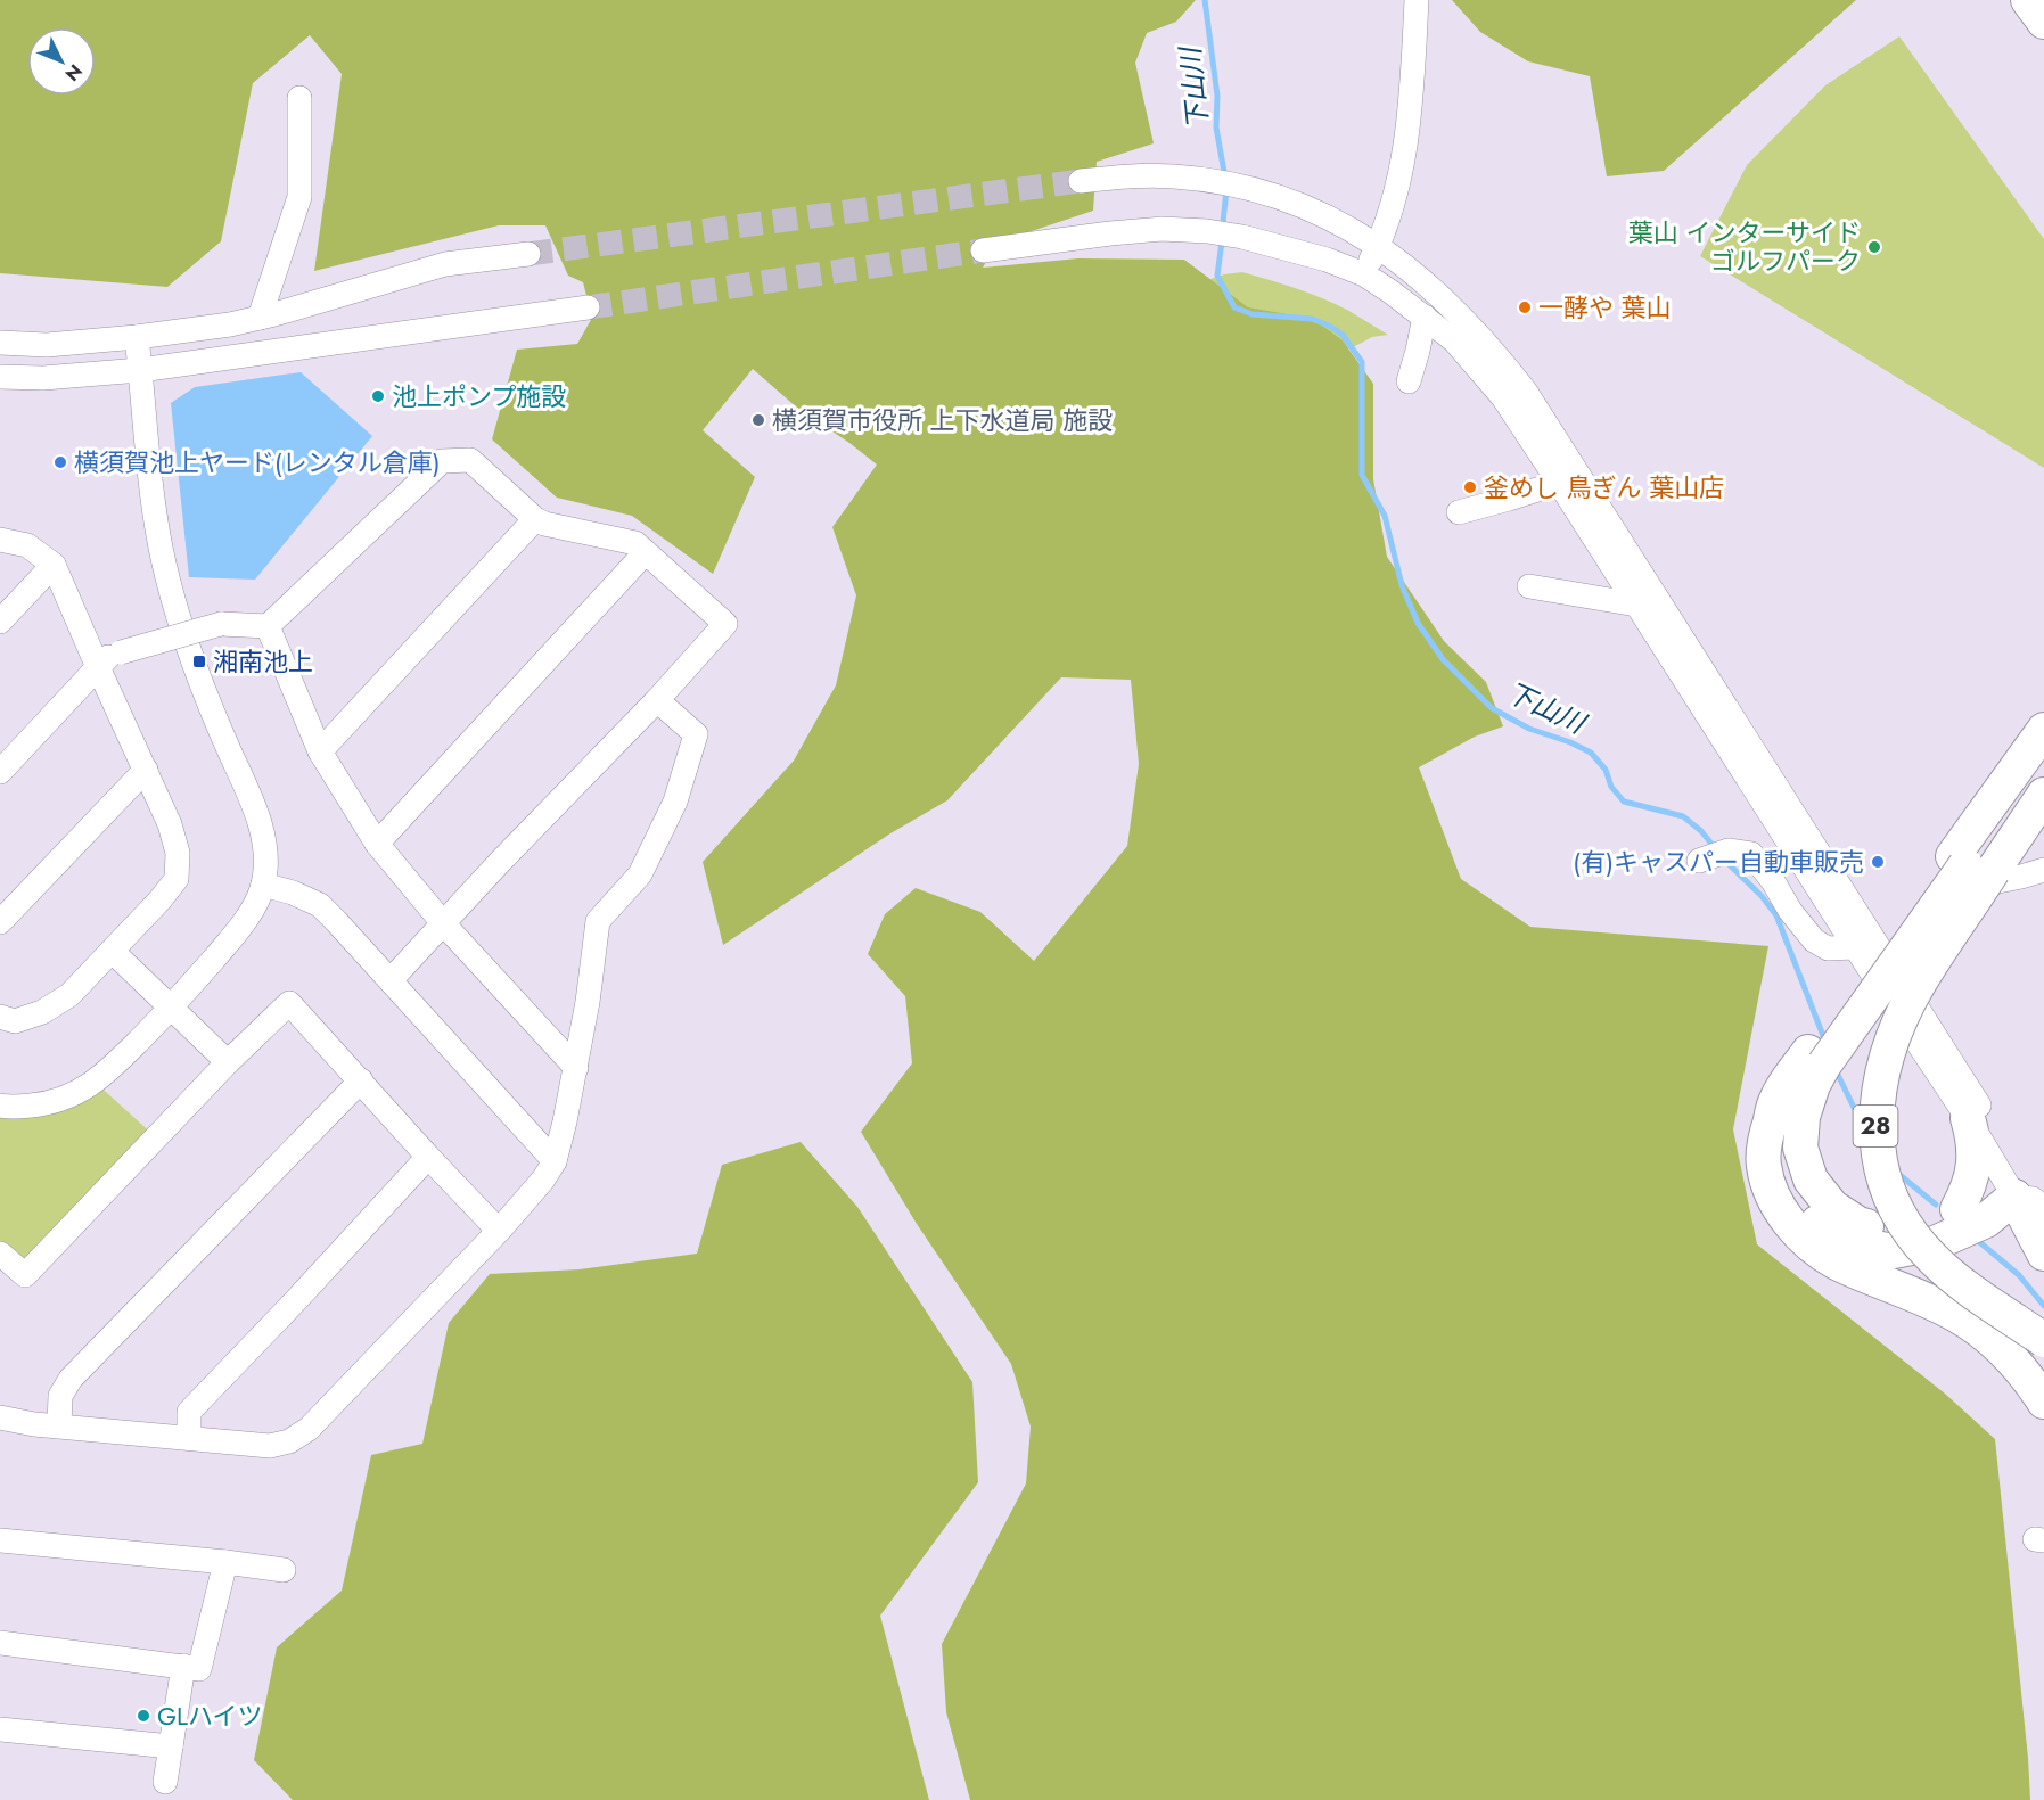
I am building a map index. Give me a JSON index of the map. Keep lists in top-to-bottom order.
{
  "streets": {
    "highway": ["28"]
  },
  "water": ["下山川"],
  "places": {
    "other": [
      "葉山 インターサイド ゴルフパーク",
      "一酵や 葉山",
      "池上ポンプ施設",
      "横須賀市役所 上下水道局 施設",
      "横須賀池上ヤード(レンタル倉庫)",
      "釜めし 鳥ぎん 葉山店",
      "(有)キャスパー自動車販売",
      "GLハイツ"
    ],
    "transit": ["湘南池上"]
  },
  "north": "bottom right"
}
